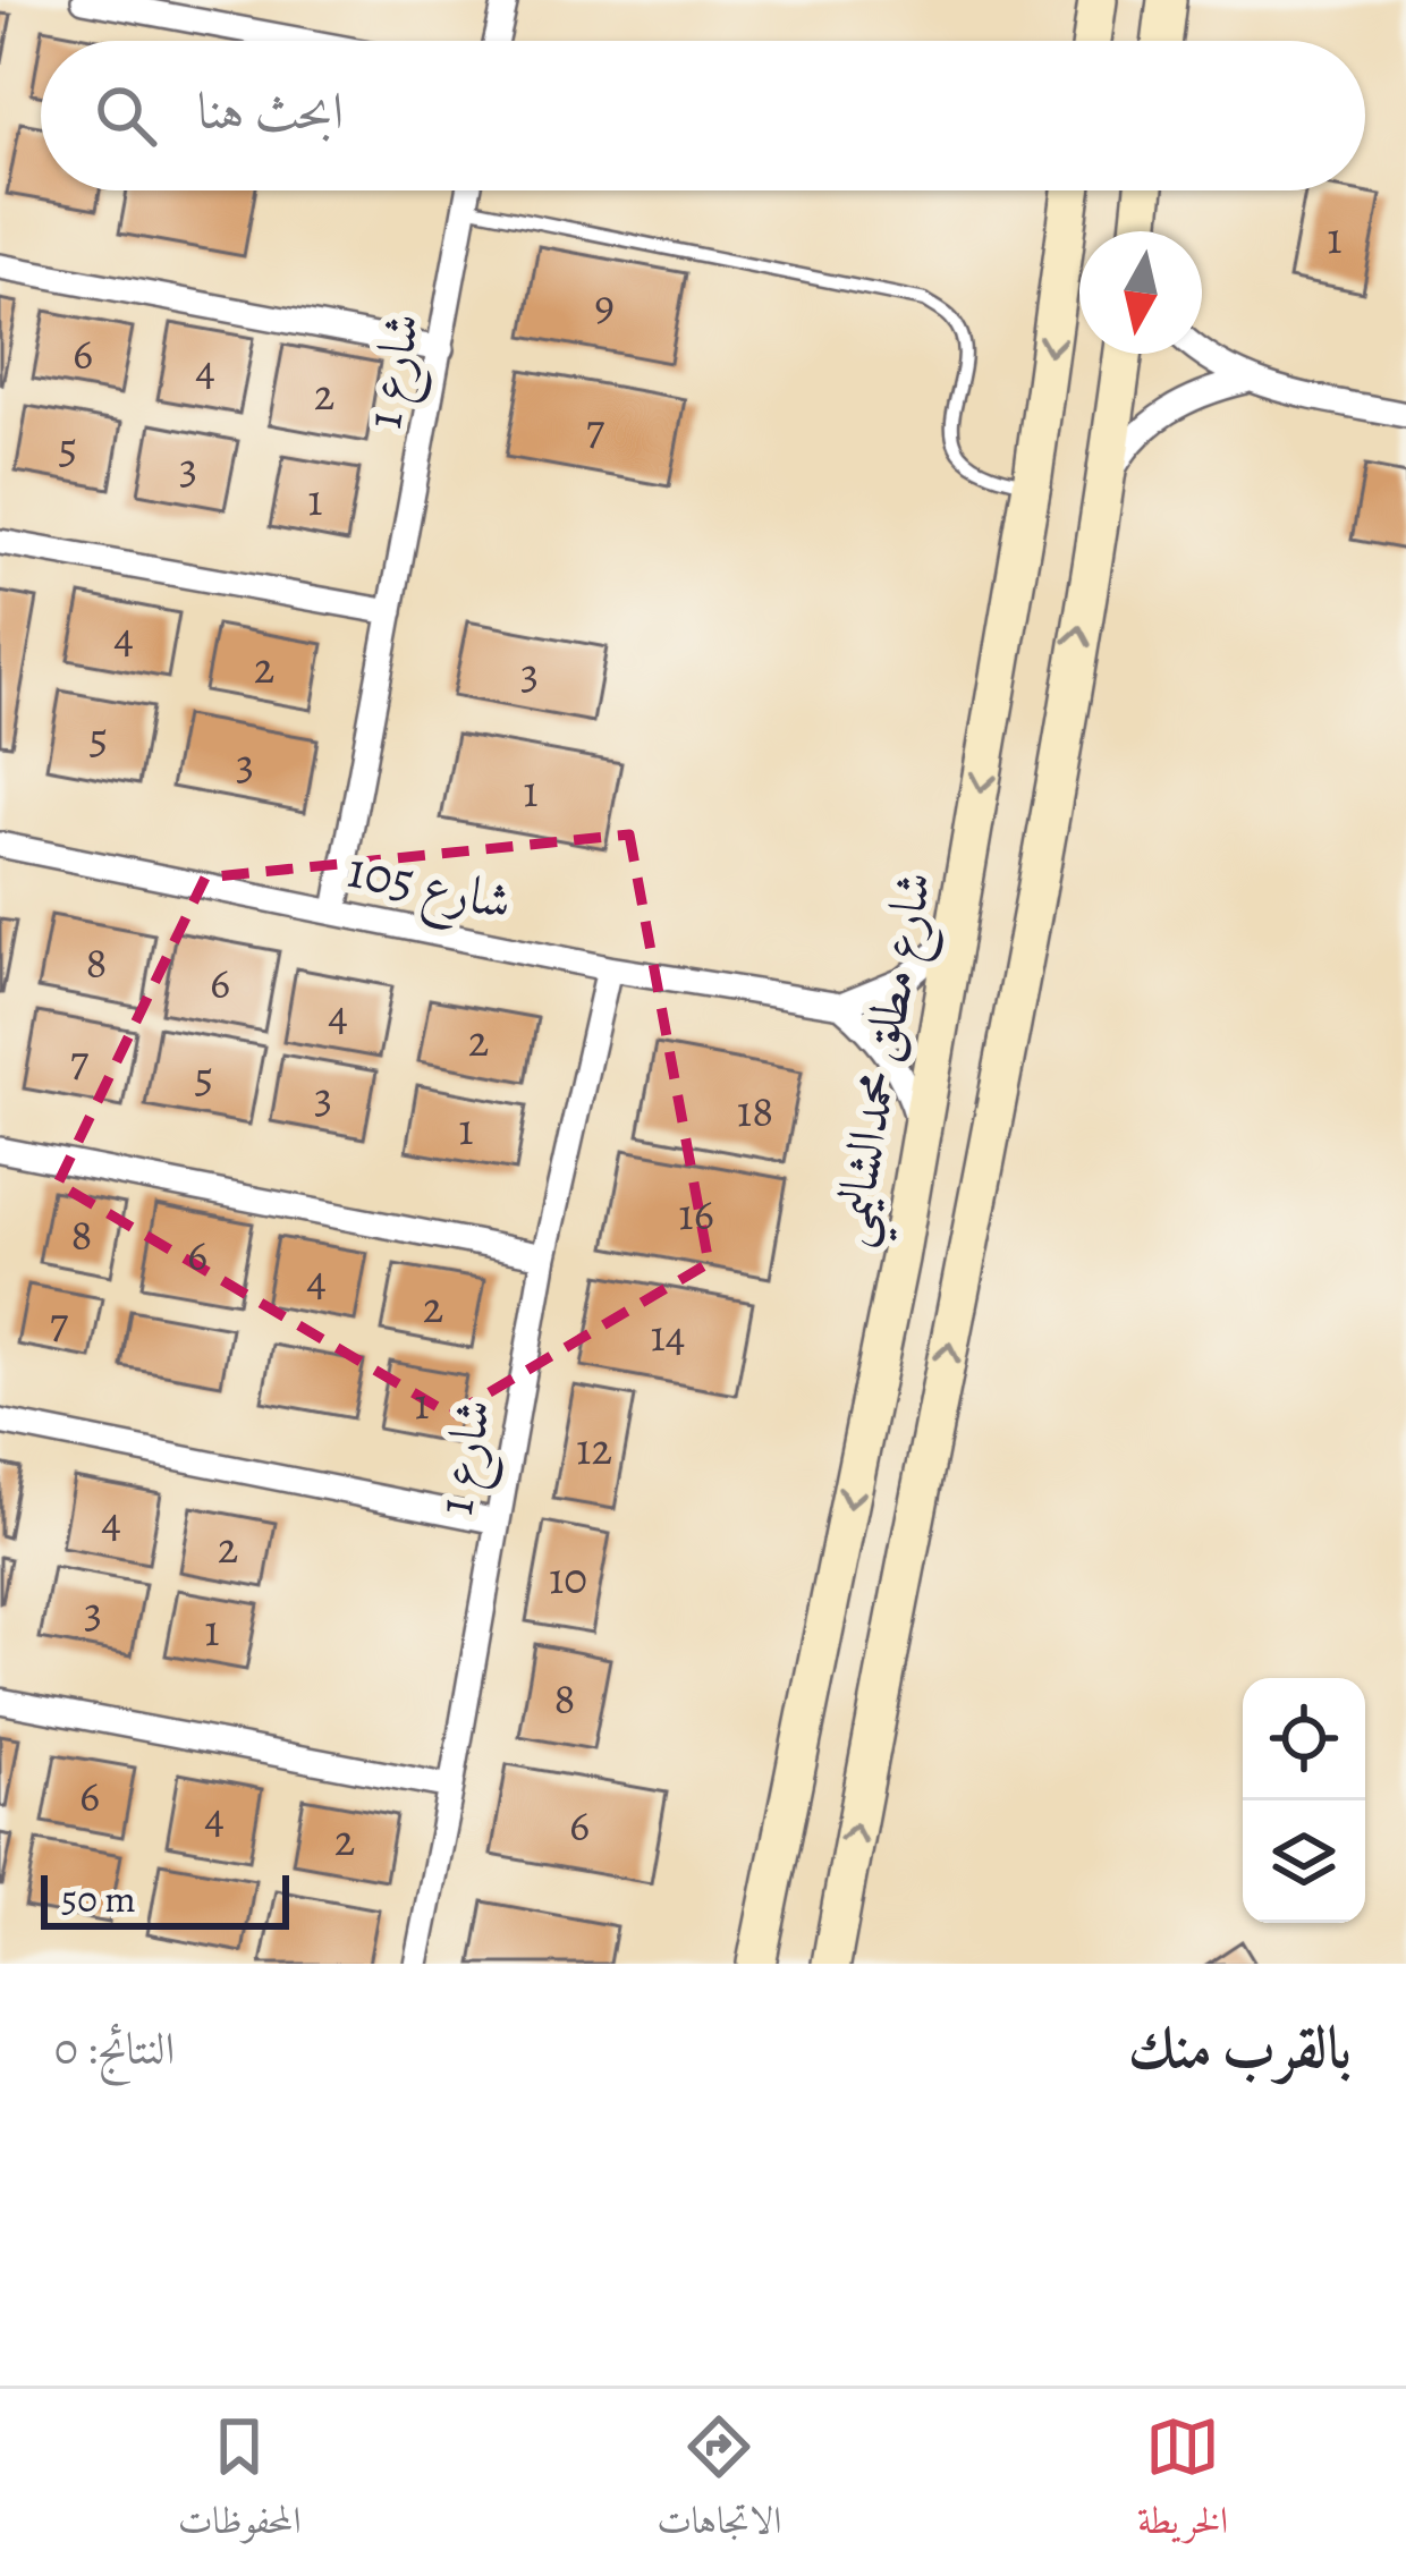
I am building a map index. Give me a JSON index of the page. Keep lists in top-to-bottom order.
{
  "streets": {
    "street": ["شارع 1", "شارع 105", "شارع مطلق محمدالشاليمي"]
  },
  "crossings": [
    ["شارع 1", "شارع 105"]
  ],
  "house_numbers": [
    "1",
    "9",
    "6",
    "4",
    "2",
    "7",
    "5",
    "3",
    "1",
    "4",
    "2",
    "3",
    "5",
    "3",
    "1",
    "8",
    "6",
    "4",
    "2",
    "7",
    "5",
    "3",
    "18",
    "1",
    "16",
    "8",
    "6",
    "4",
    "2",
    "7",
    "14",
    "1",
    "12",
    "4",
    "2",
    "10",
    "3",
    "1",
    "8",
    "6",
    "4",
    "6",
    "2"
  ],
  "scale_bar": "50 m",
  "north": "bottom",
  "page": {
    "search": "ابحث هنا",
    "scale": "50 m",
    "heading": ["بالقرب منك", "النتائج: 0"],
    "nav": ["الخريطة", "الاتجاهات", "المحفوظات"]
  }
}
